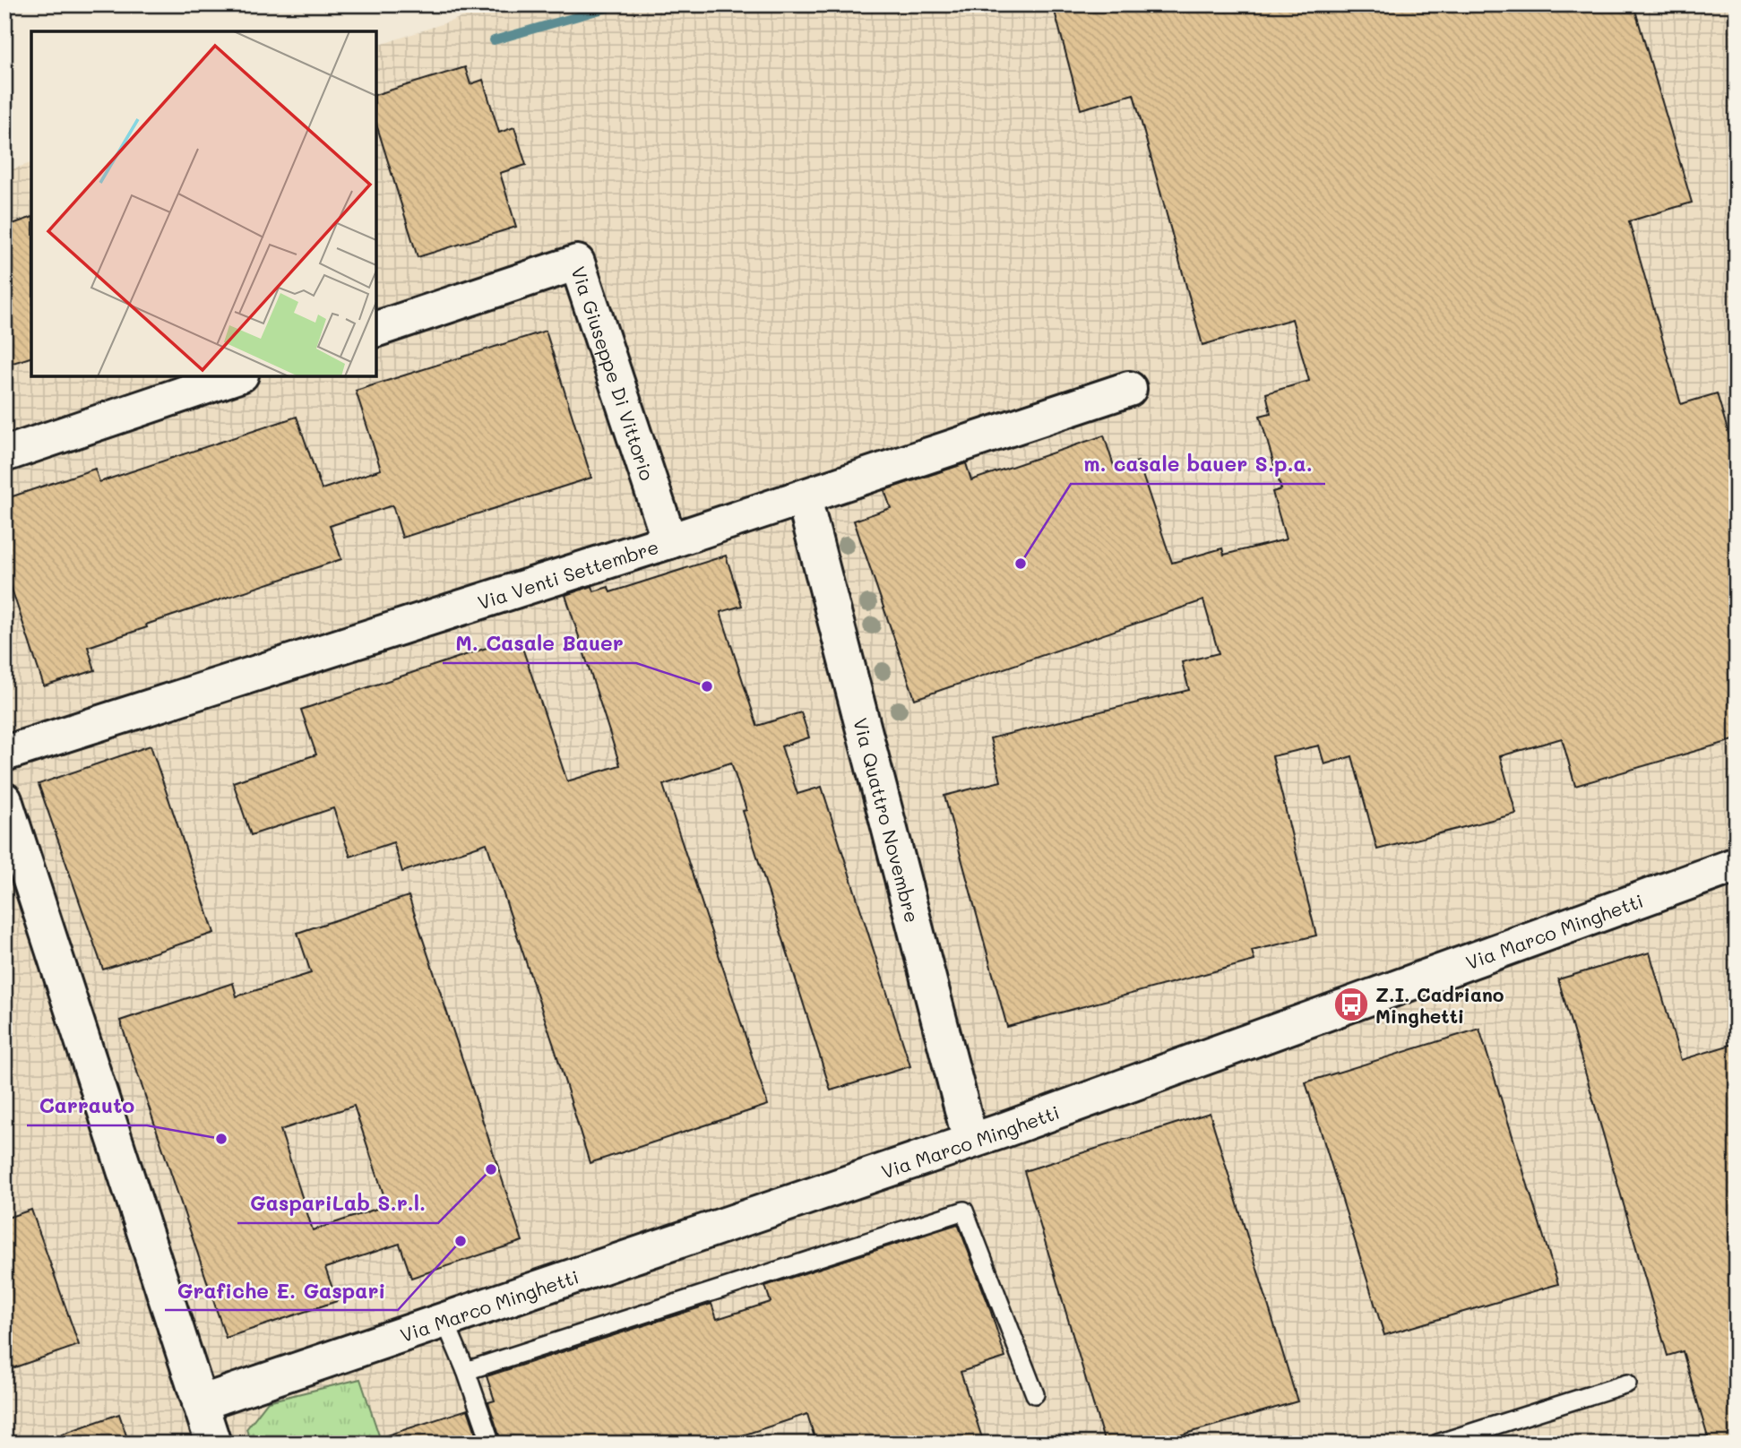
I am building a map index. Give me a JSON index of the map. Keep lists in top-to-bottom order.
{
  "streets": {
    "street": [
      "Via Giuseppe Di Vittorio",
      "Via Venti Settembre",
      "Via Quattro Novembre",
      "Via Marco Minghetti"
    ]
  },
  "crossings": [
    ["Via Giuseppe Di Vittorio", "Via Venti Settembre"],
    ["Via Venti Settembre", "Via Quattro Novembre"],
    ["Via Quattro Novembre", "Via Marco Minghetti"]
  ],
  "places": {
    "other": [
      "m. casale bauer S.p.a.",
      "M. Casale Bauer",
      "Carrauto",
      "GaspariLab S.r.l.",
      "Grafiche E. Gaspari"
    ],
    "bus stop": ["Z.I. Cadriano Minghetti"]
  }
}
